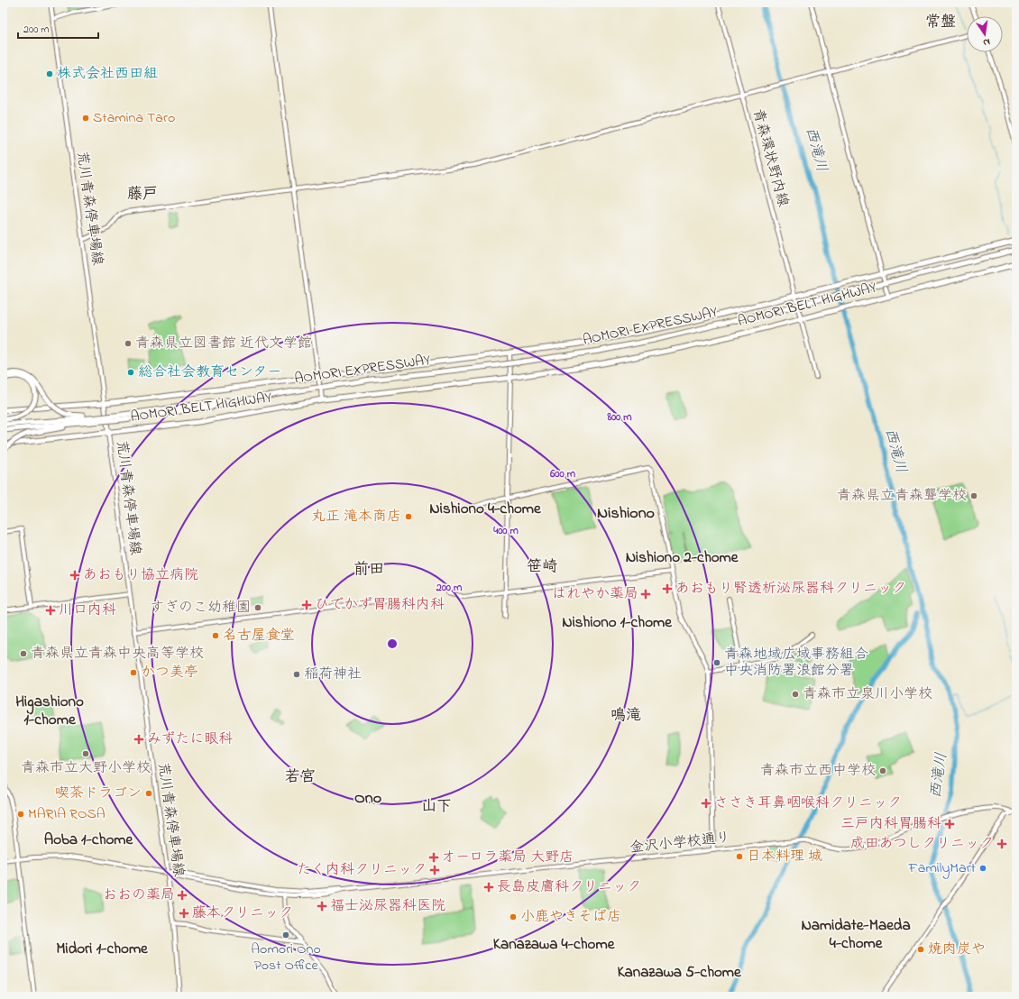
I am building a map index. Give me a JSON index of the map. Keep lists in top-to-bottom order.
{
  "streets": {
    "highway": ["AOMORI BELT HIGHWAY", "AOMORI EXPRESSWAY"],
    "street": ["青森環状野内線", "荒川青森停車場線", "金沢小学校通り"]
  },
  "crossings": [
    ["青森環状野内線", "AOMORI BELT HIGHWAY"],
    ["荒川青森停車場線", "AOMORI BELT HIGHWAY"],
    ["荒川青森停車場線", "金沢小学校通り"]
  ],
  "districts": [
    "常盤",
    "藤戸",
    "Nishiono 4-chome",
    "Nishiono",
    "Nishiono 2-chome",
    "笹崎",
    "前田",
    "Nishiono 1-chome",
    "Higashiono 1-chome",
    "鳴滝",
    "若宮",
    "Ono",
    "山下",
    "Aoba 1-chome",
    "Namidate-Maeda 4-chome",
    "Kanazawa 4-chome",
    "Midori 1-chome",
    "Kanazawa 5-chome"
  ],
  "water": ["西滝川"],
  "places": {
    "other": [
      "株式会社西田組",
      "Stamina Taro",
      "青森県立図書館 近代文学館",
      "総合社会教育センター",
      "青森県立青森聾学校",
      "丸正 滝本商店",
      "すぎのこ幼稚園",
      "名古屋食堂",
      "青森県立青森中央高等学校",
      "青森地域広域事務組合 中央消防署浪館分署",
      "かつ美亭",
      "稲荷神社",
      "青森市立泉川小学校",
      "青森市立大野小学校",
      "青森市立西中学校",
      "喫茶ドラゴン",
      "MARIA ROSA",
      "日本料理 城",
      "FamilyMart",
      "小鹿やきそば店",
      "Aomori Ono Post Office",
      "焼肉炭や"
    ],
    "health": [
      "あおもり協立病院",
      "あおもり腎透析泌尿器科クリニック",
      "はれやか薬局",
      "ひでかず胃腸科内科",
      "川口内科",
      "みずたに眼科",
      "ささき耳鼻咽喉科クリニック",
      "三戸内科胃腸科",
      "成田あつしクリニック",
      "オーロラ薬局 大野店",
      "たく内科クリニック",
      "長島皮膚科クリニック",
      "おおの薬局",
      "福士泌尿器科医院",
      "藤本クリニック"
    ]
  },
  "scale_bar": "200 m",
  "north": "bottom",
  "rings": [
    "800 m",
    "600 m",
    "400 m",
    "200 m"
  ]
}
